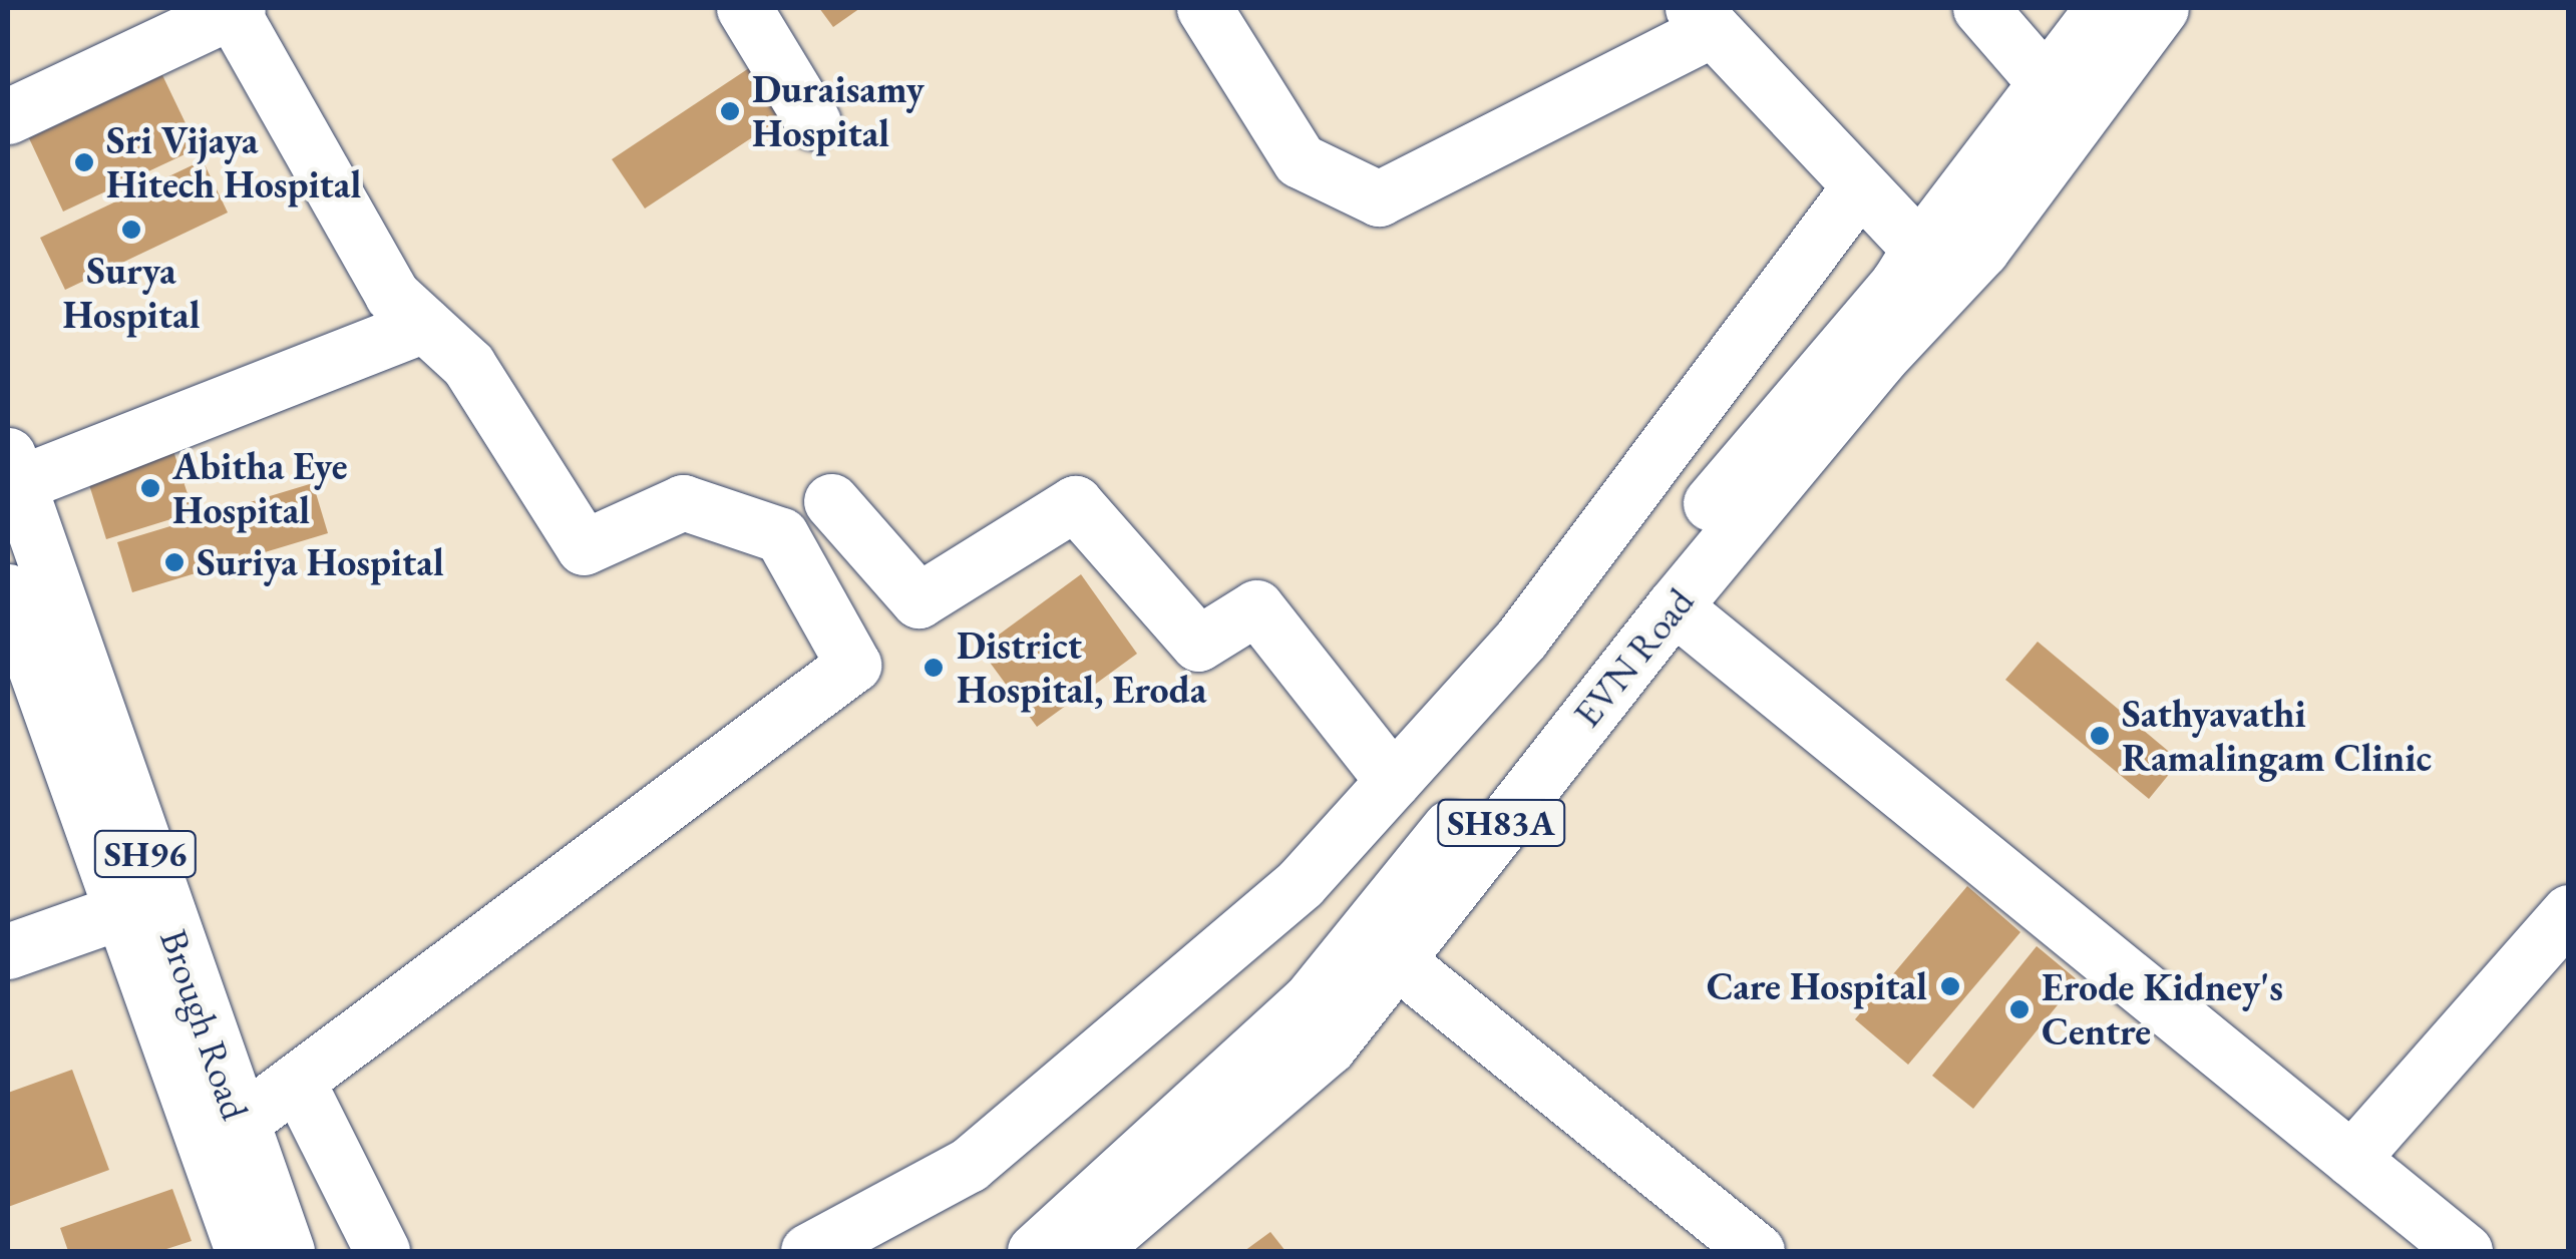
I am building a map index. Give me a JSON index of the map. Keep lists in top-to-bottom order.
{
  "streets": {
    "street": [
      "EVN Road",
      "SH83A",
      "SH96",
      "Brough Road"
    ]
  },
  "crossings": [
    ["SH96", "Brough Road"]
  ],
  "places": [
    "Duraisamy Hospital",
    "Sri Vijaya Hitech Hospital",
    "Surya Hospital",
    "Abitha Eye Hospital",
    "Suriya Hospital",
    "District Hospital, Eroda",
    "Sathyavathi Ramalingam Clinic",
    "Care Hospital",
    "Erode Kidney's Centre"
  ]
}
